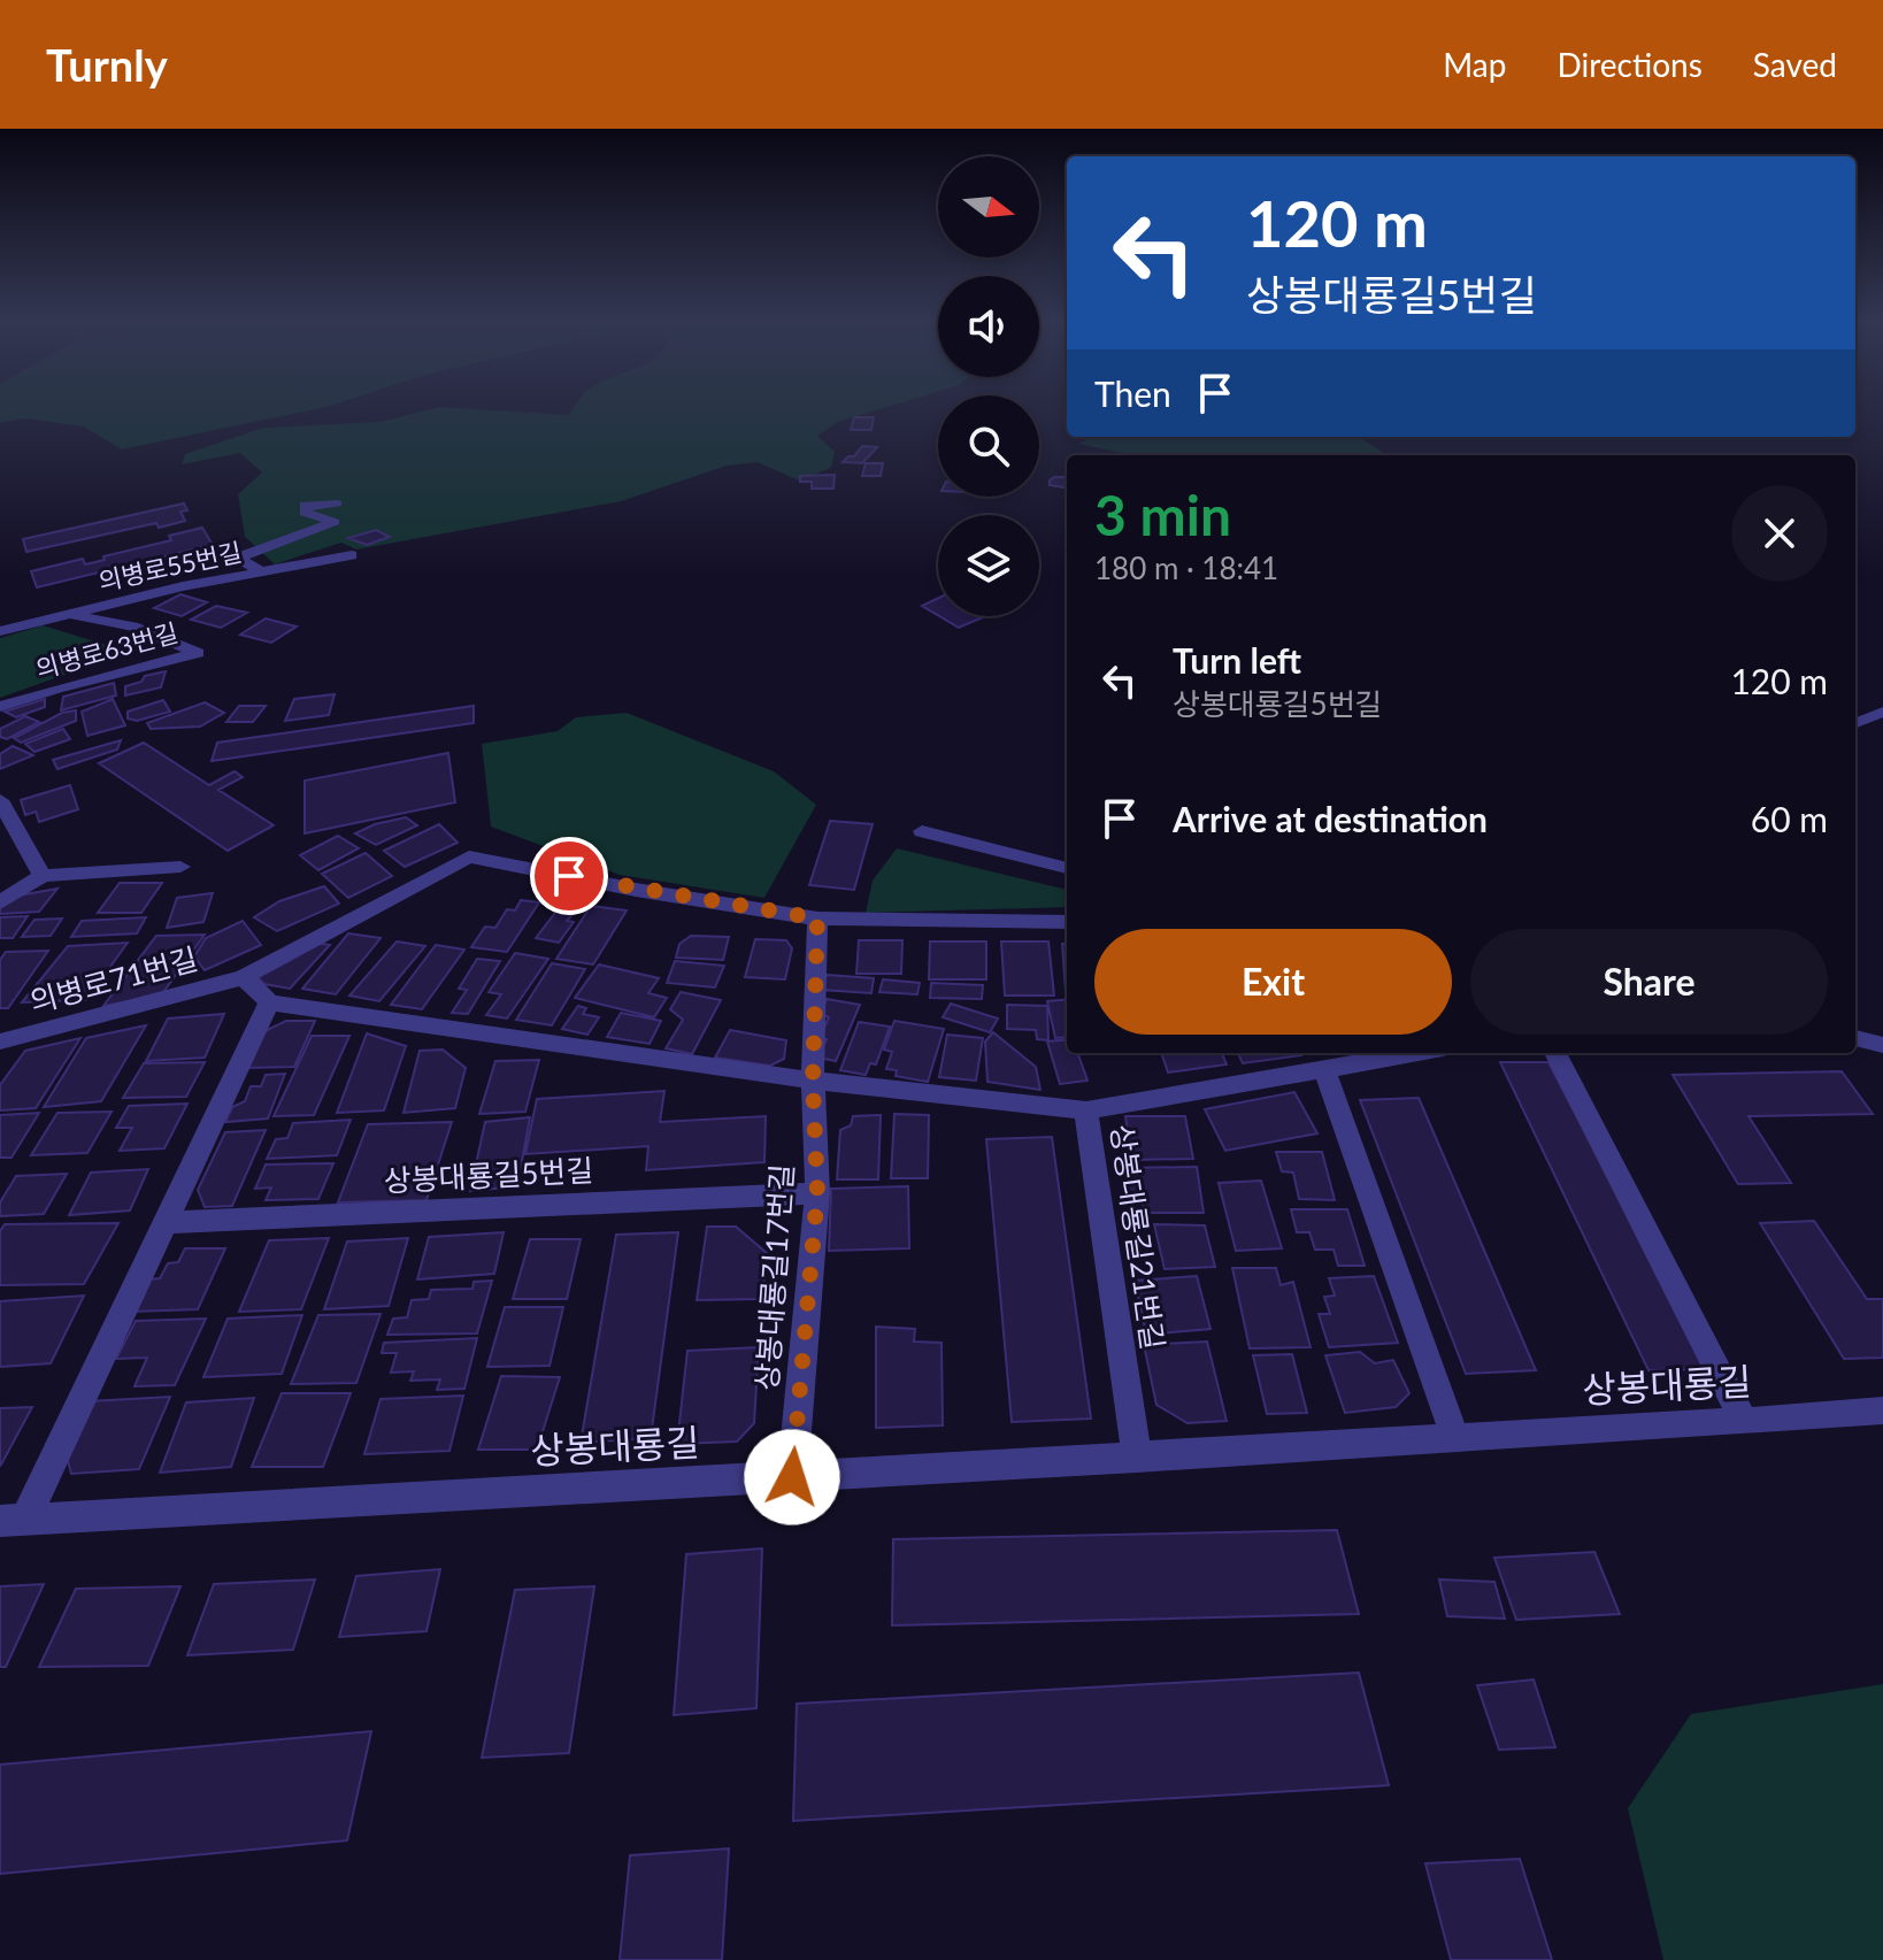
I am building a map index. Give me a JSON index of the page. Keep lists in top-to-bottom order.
{
  "streets": {
    "street": [
      "의병로55번길",
      "의병로63번길",
      "의병로71번길",
      "상봉대룡길5번길",
      "상봉대룡길21번길",
      "상봉대룡길17번길",
      "상봉대룡길"
    ]
  },
  "crossings": [
    ["의병로55번길", "의병로63번길"],
    ["상봉대룡길5번길", "상봉대룡길17번길"],
    ["상봉대룡길21번길", "상봉대룡길"],
    ["상봉대룡길17번길", "상봉대룡길"]
  ],
  "north": "right",
  "page": {
    "header": "Turnly",
    "nav": ["Map", "Directions", "Saved"],
    "turn": ["120 m", "상봉대룡길5번길"],
    "then": "Then",
    "heading": ["3 min", "180 m · 18:41"],
    "list": [
      {
        "name": "Turn left",
        "note": "상봉대룡길5번길",
        "value": "120 m"
      },
      {
        "name": "Arrive at destination",
        "value": "60 m"
      }
    ],
    "buttons": ["Exit", "Share"]
  }
}
